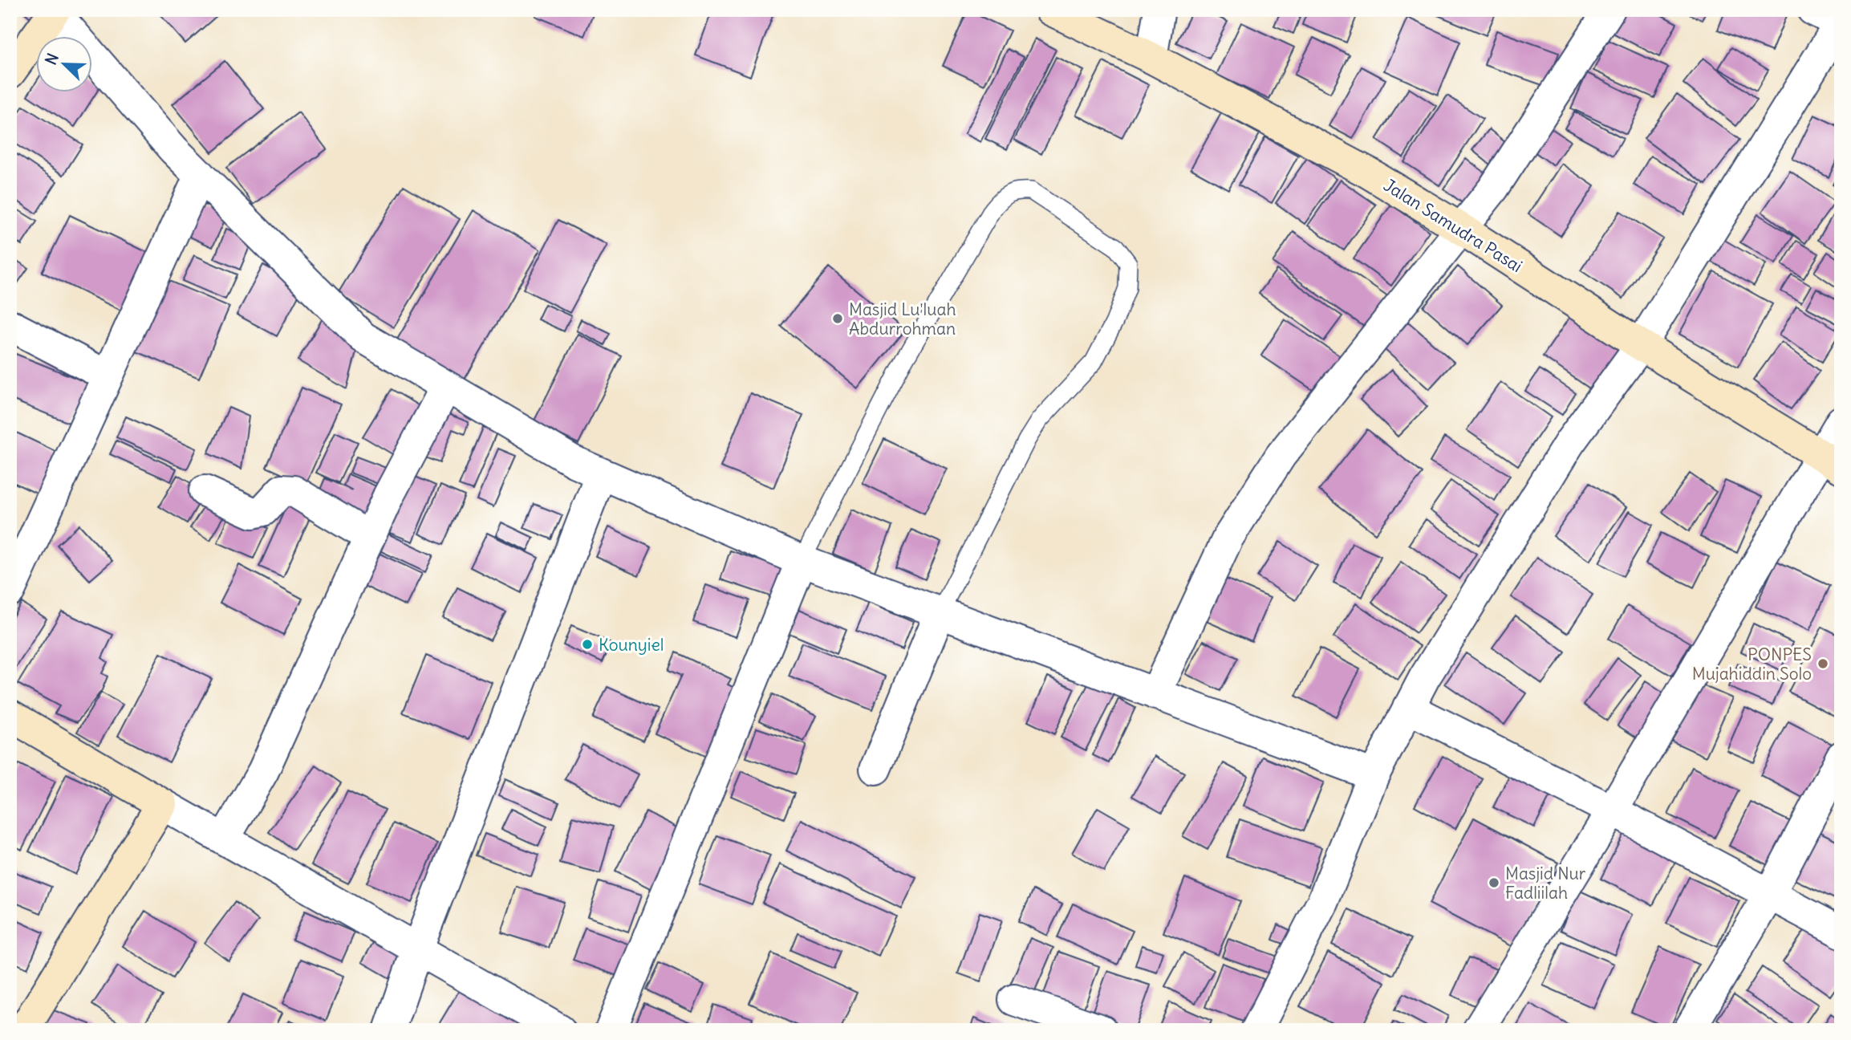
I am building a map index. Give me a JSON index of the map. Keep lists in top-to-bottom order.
{
  "streets": {
    "street": ["Jalan Samudra Pasai"]
  },
  "places": [
    "Masjid Lu'luah Abdurrohman",
    "Kounyiel",
    "PONPES Mujahiddin Solo",
    "Masjid Nur Fadliilah"
  ],
  "north": "top left"
}
